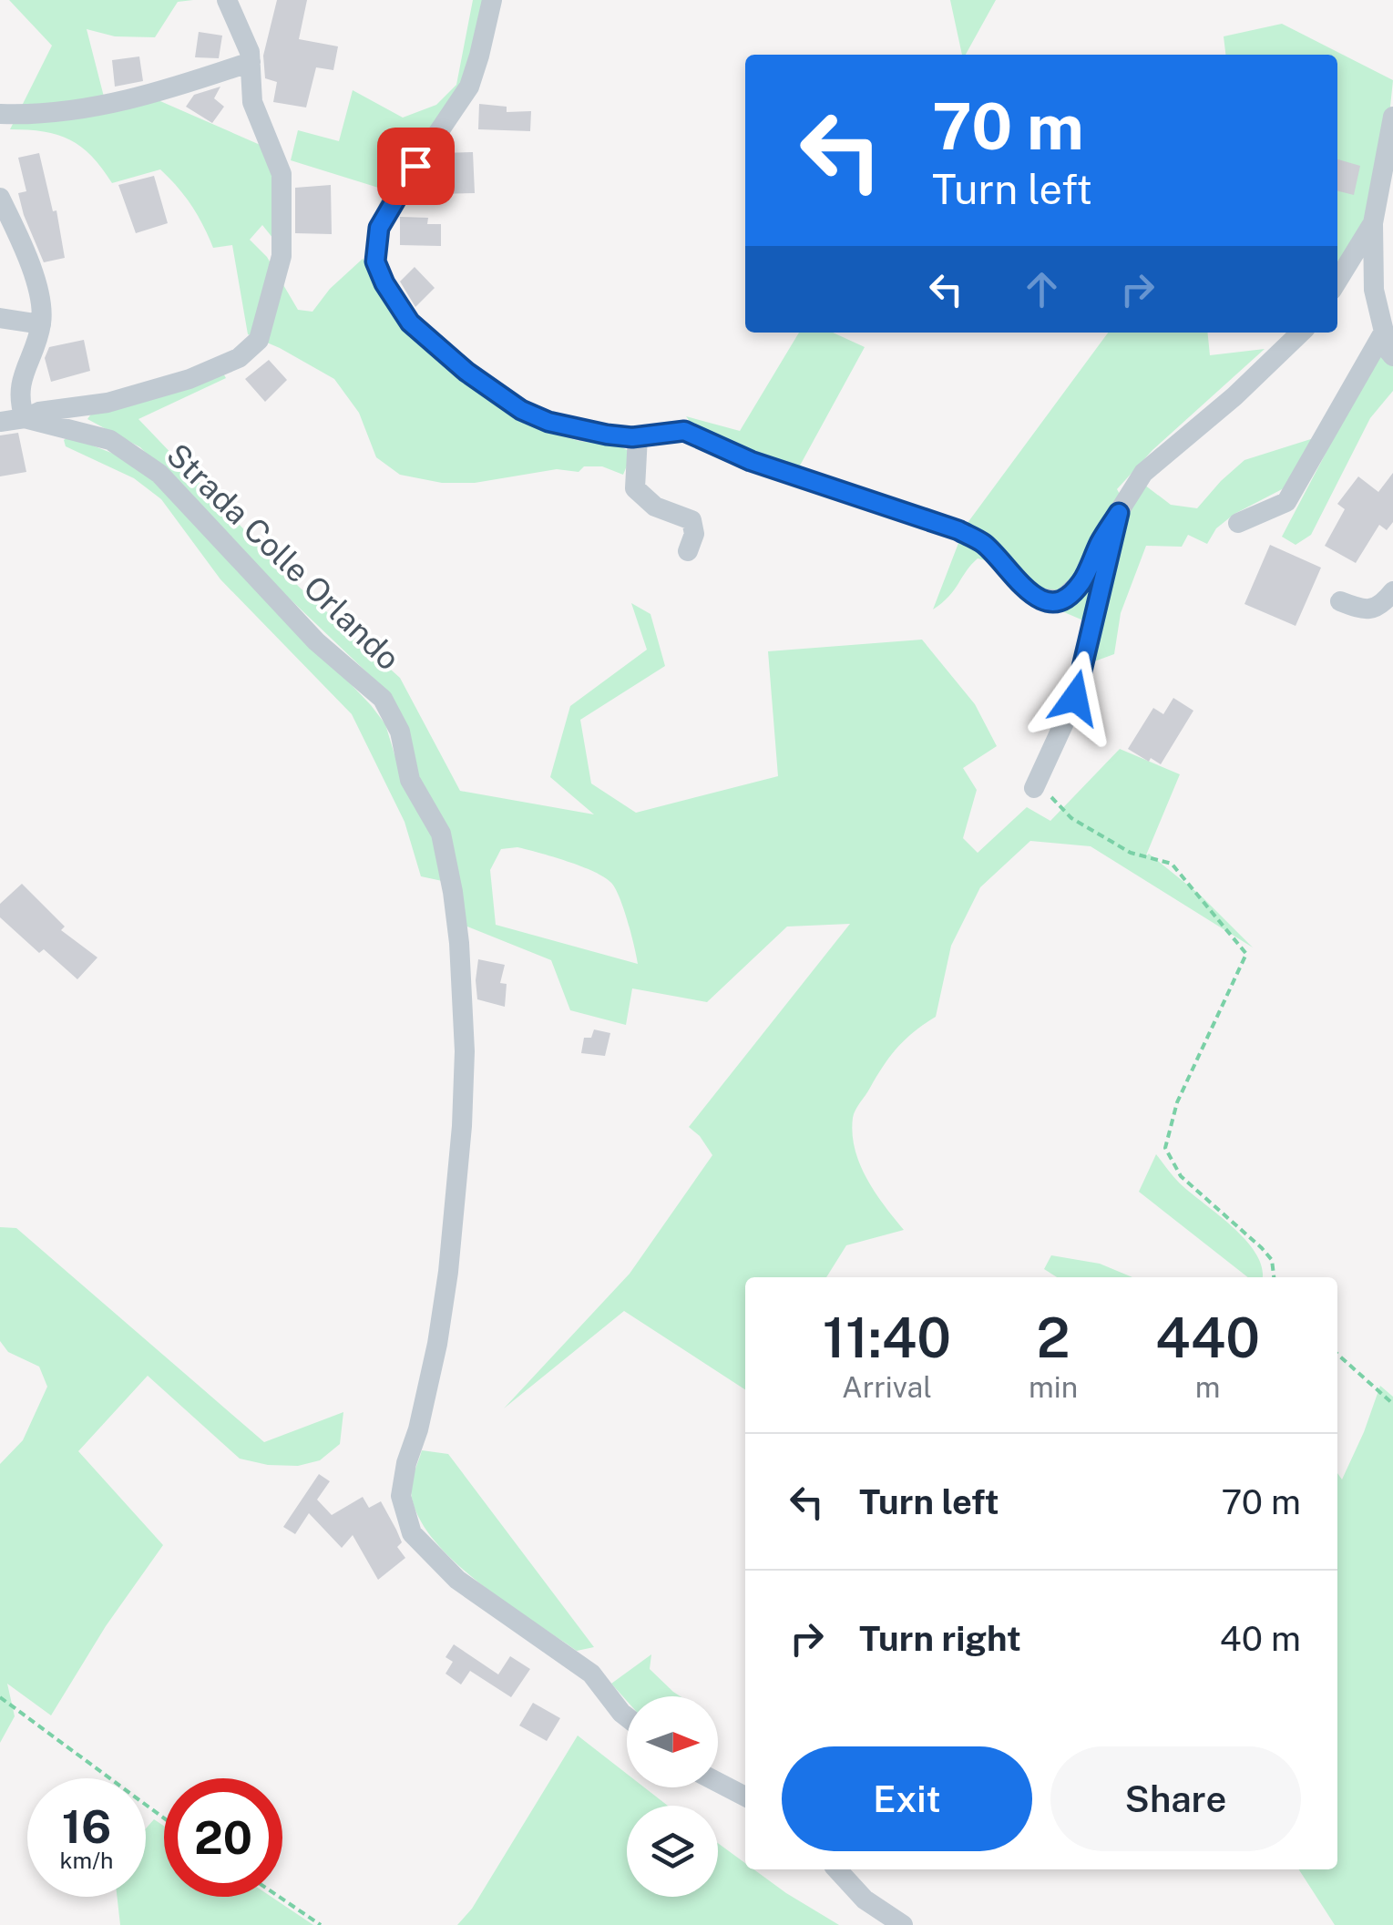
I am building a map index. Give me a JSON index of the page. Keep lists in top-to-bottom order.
{
  "streets": {
    "street": ["Strada Colle Orlando"]
  },
  "north": "right",
  "page": {
    "turn": ["70 m", "Turn left"],
    "eta": [
      "11:40",
      "Arrival",
      "2",
      "min",
      "440",
      "m"
    ],
    "list": [
      {
        "name": "Turn left",
        "value": "70 m"
      },
      {
        "name": "Turn right",
        "value": "40 m"
      }
    ],
    "buttons": ["Exit", "Share"],
    "speed": "16 km/h",
    "limit": "20"
  }
}
